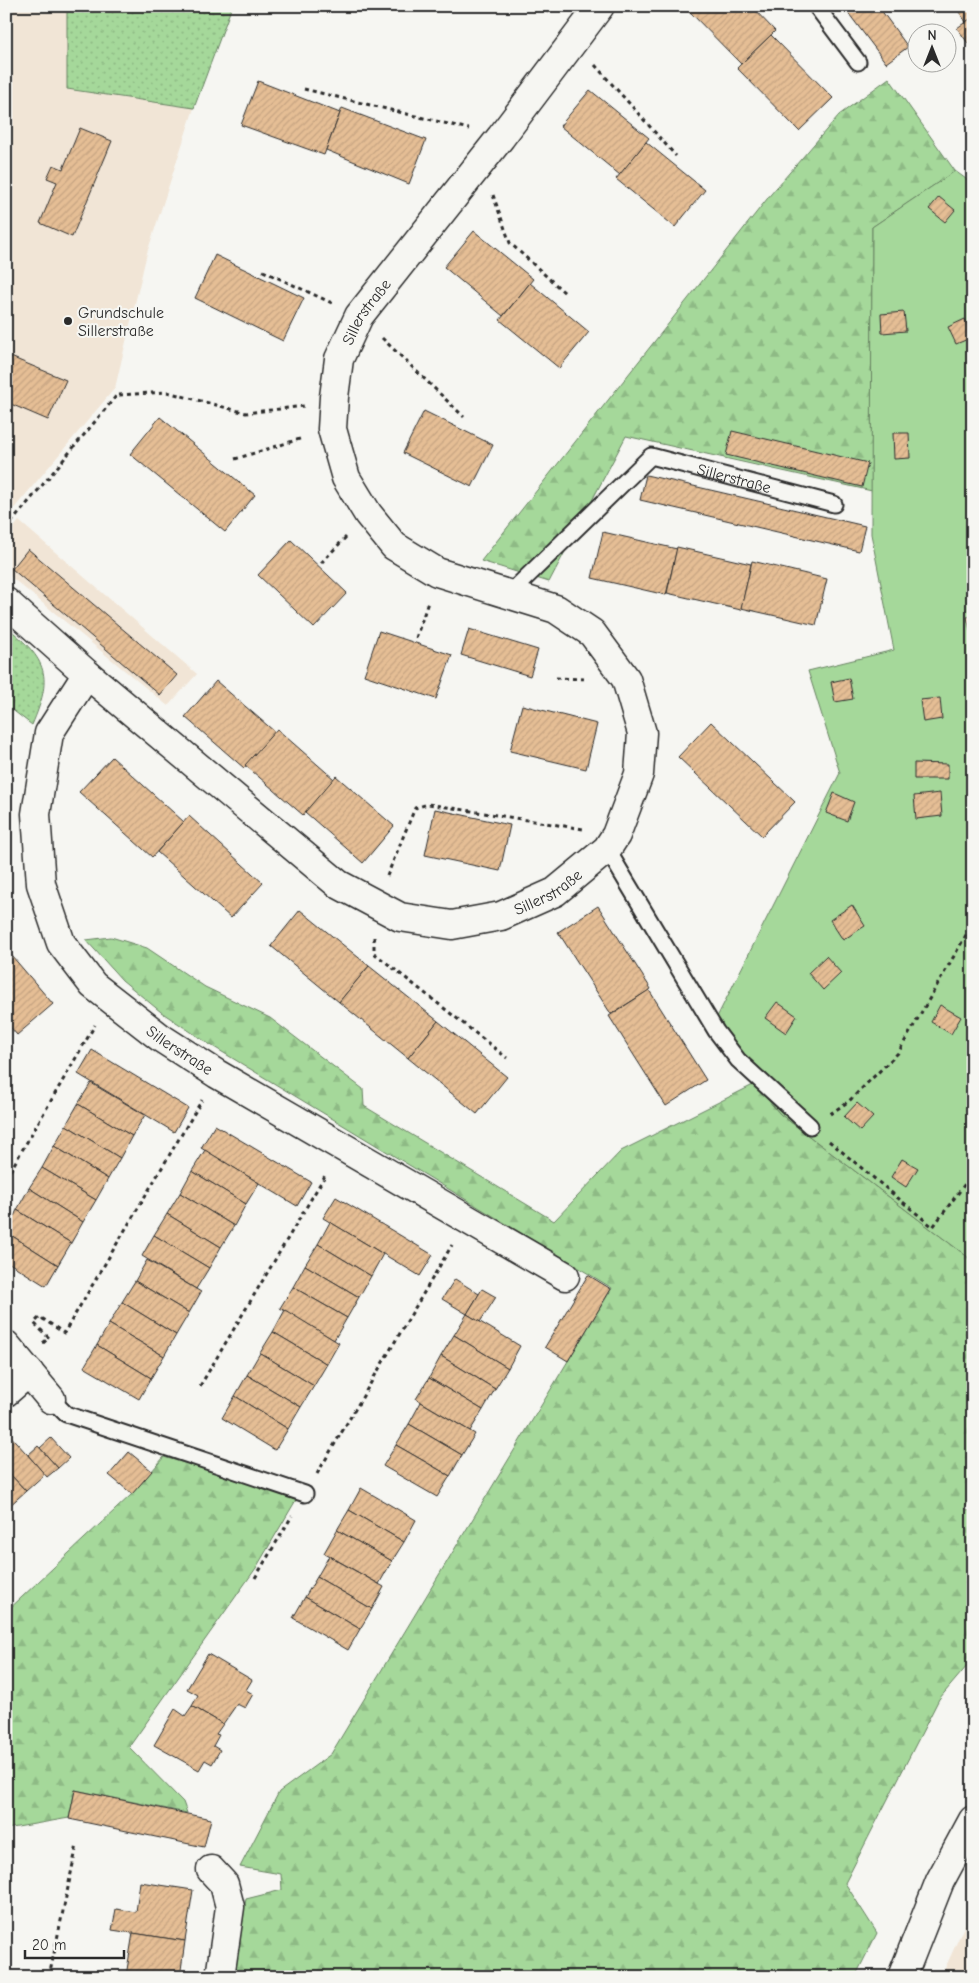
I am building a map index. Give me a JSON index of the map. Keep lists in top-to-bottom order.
{
  "streets": {
    "street": ["Sillerstraße"]
  },
  "places": ["Grundschule Sillerstraße"],
  "scale_bar": "20 m",
  "north": "top"
}
